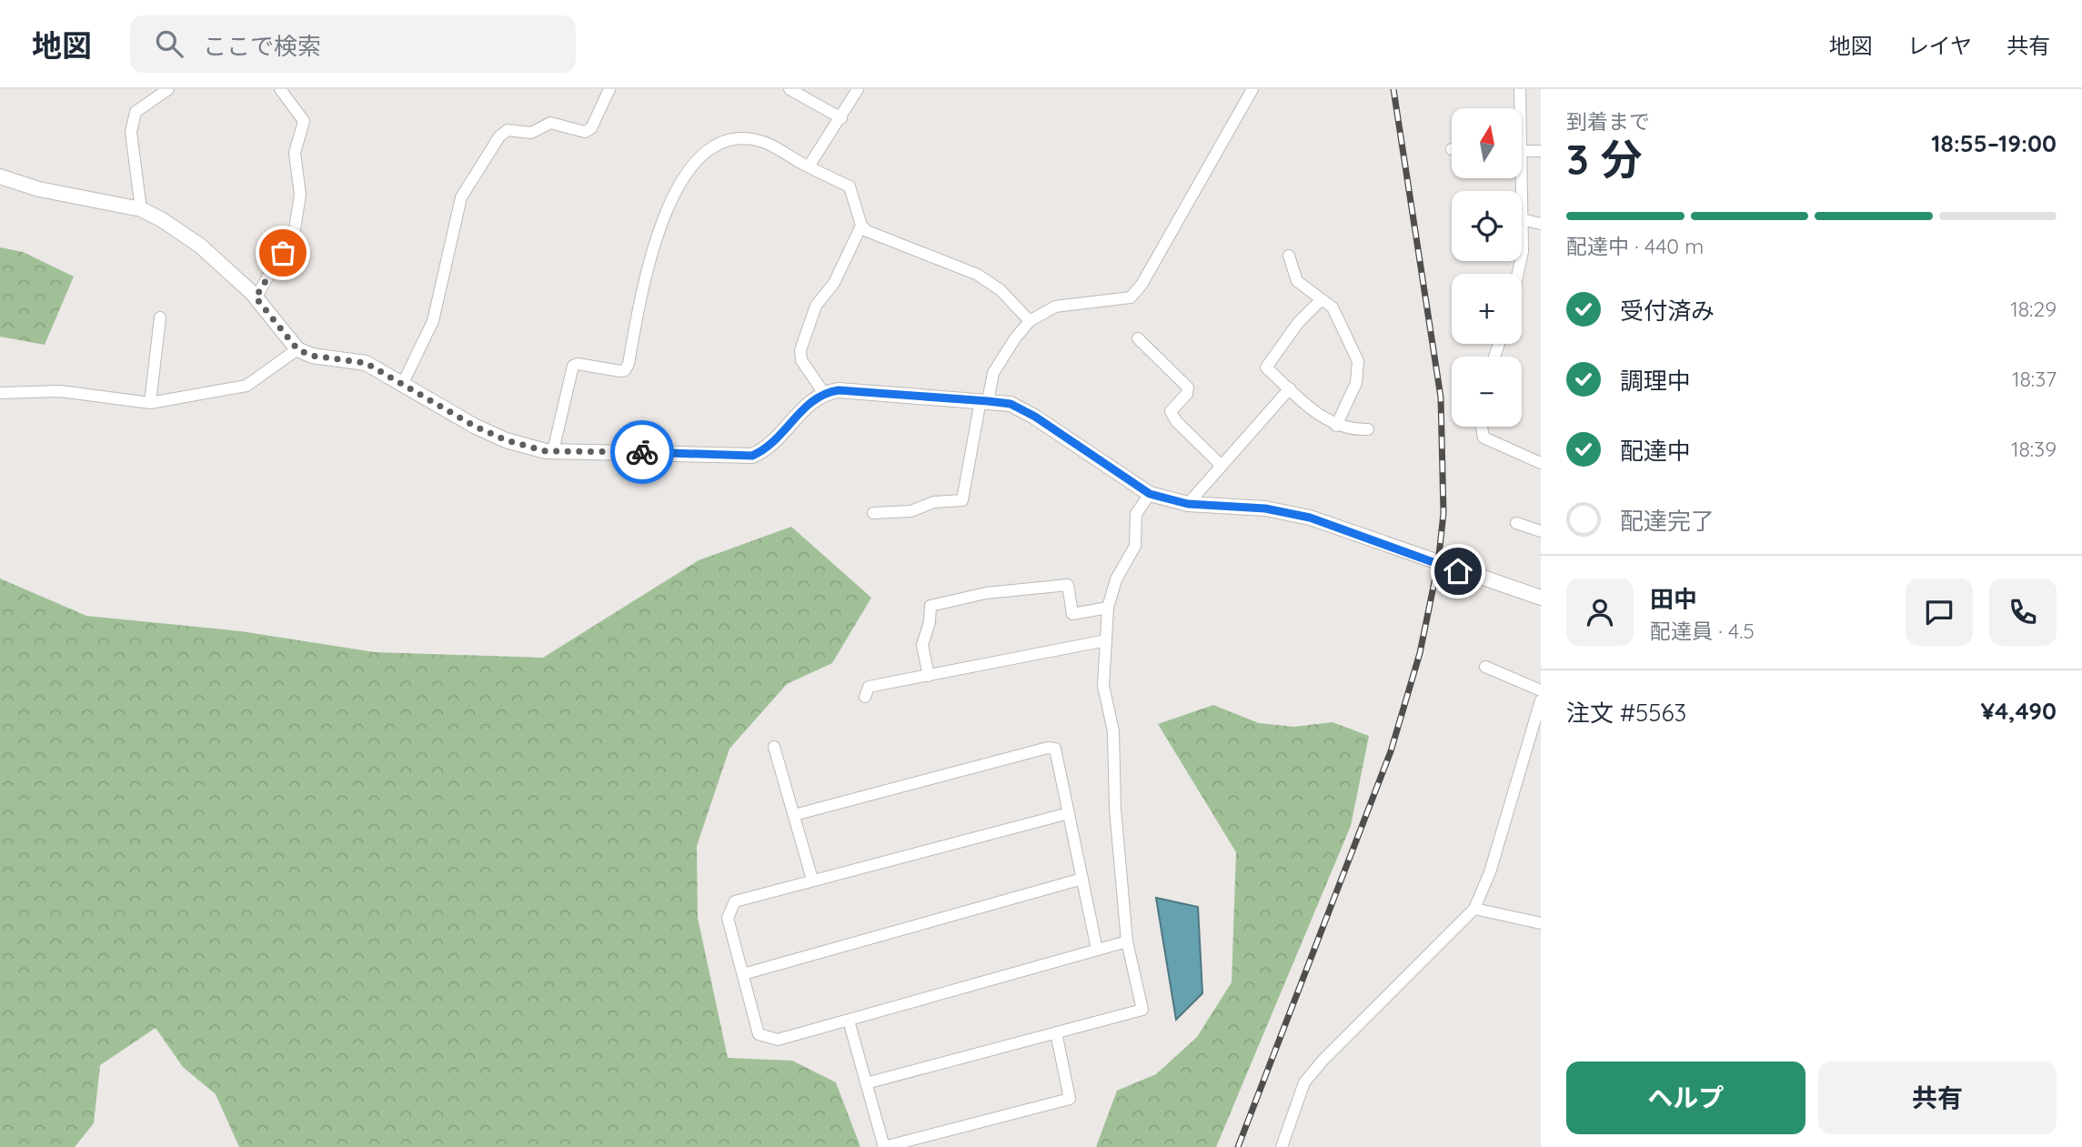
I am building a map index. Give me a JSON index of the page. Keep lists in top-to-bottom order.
{
  "north": "top",
  "page": {
    "header": "地図",
    "search": "ここで検索",
    "nav": ["地図", "レイヤ", "共有"],
    "heading": ["3 分", "到着まで", "18:55–19:00"],
    "panel": [
      "田中",
      "配達員 · 4.5",
      "注文 #5563",
      "¥4,490"
    ],
    "map_buttons": ["+", "−"],
    "bar": "配達中 · 440 m",
    "list": [
      ["受付済み", "18:29"],
      ["調理中", "18:37"],
      ["配達中", "18:39"],
      "配達完了"
    ],
    "buttons": ["ヘルプ", "共有"]
  }
}
